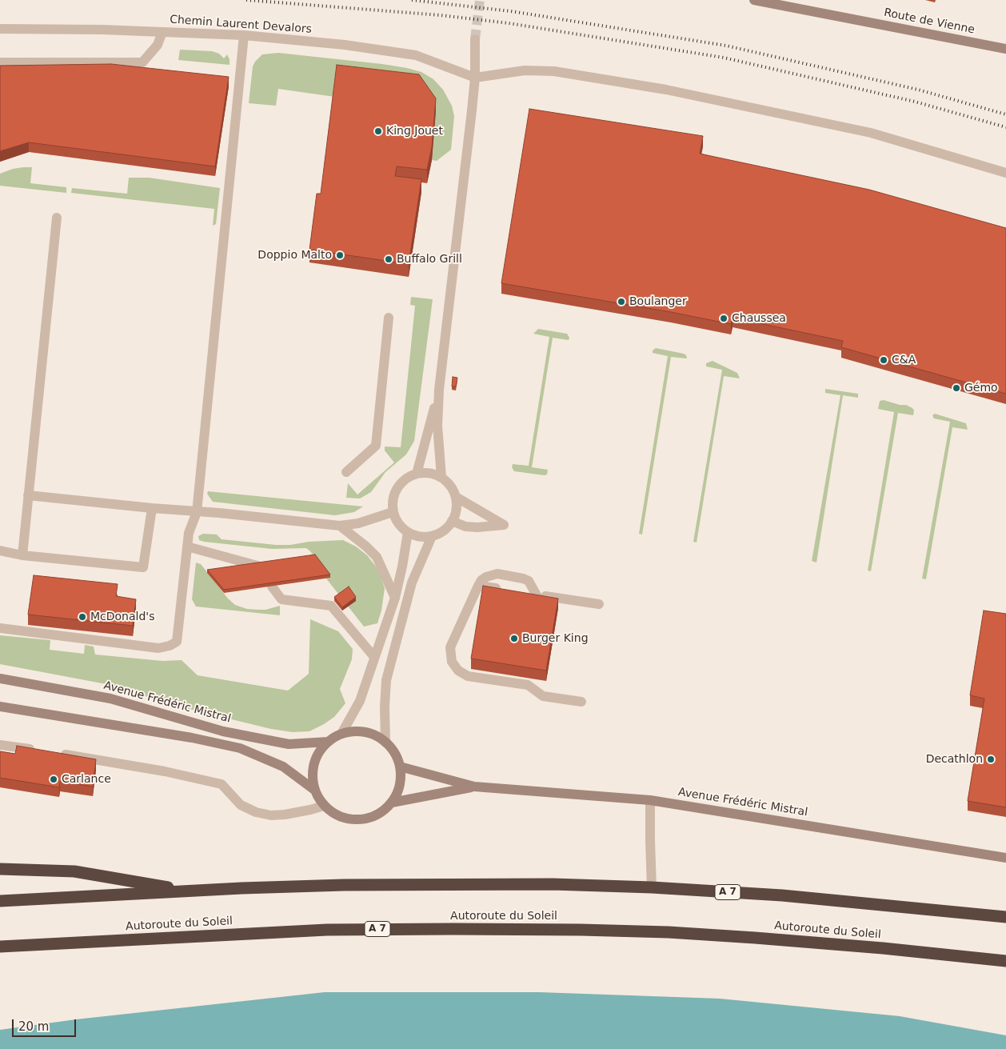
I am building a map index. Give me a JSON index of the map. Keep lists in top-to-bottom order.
{
  "streets": {
    "highway": ["A 7", "Autoroute du Soleil"],
    "main road": ["Route de Vienne", "Avenue Frédéric Mistral"],
    "street": ["Chemin Laurent Devalors"]
  },
  "places": [
    "King Jouet",
    "Doppio Malto",
    "Buffalo Grill",
    "Boulanger",
    "Chaussea",
    "C&A",
    "Gémo",
    "McDonald's",
    "Burger King",
    "Decathlon",
    "Carlance"
  ],
  "scale_bar": "20 m"
}
